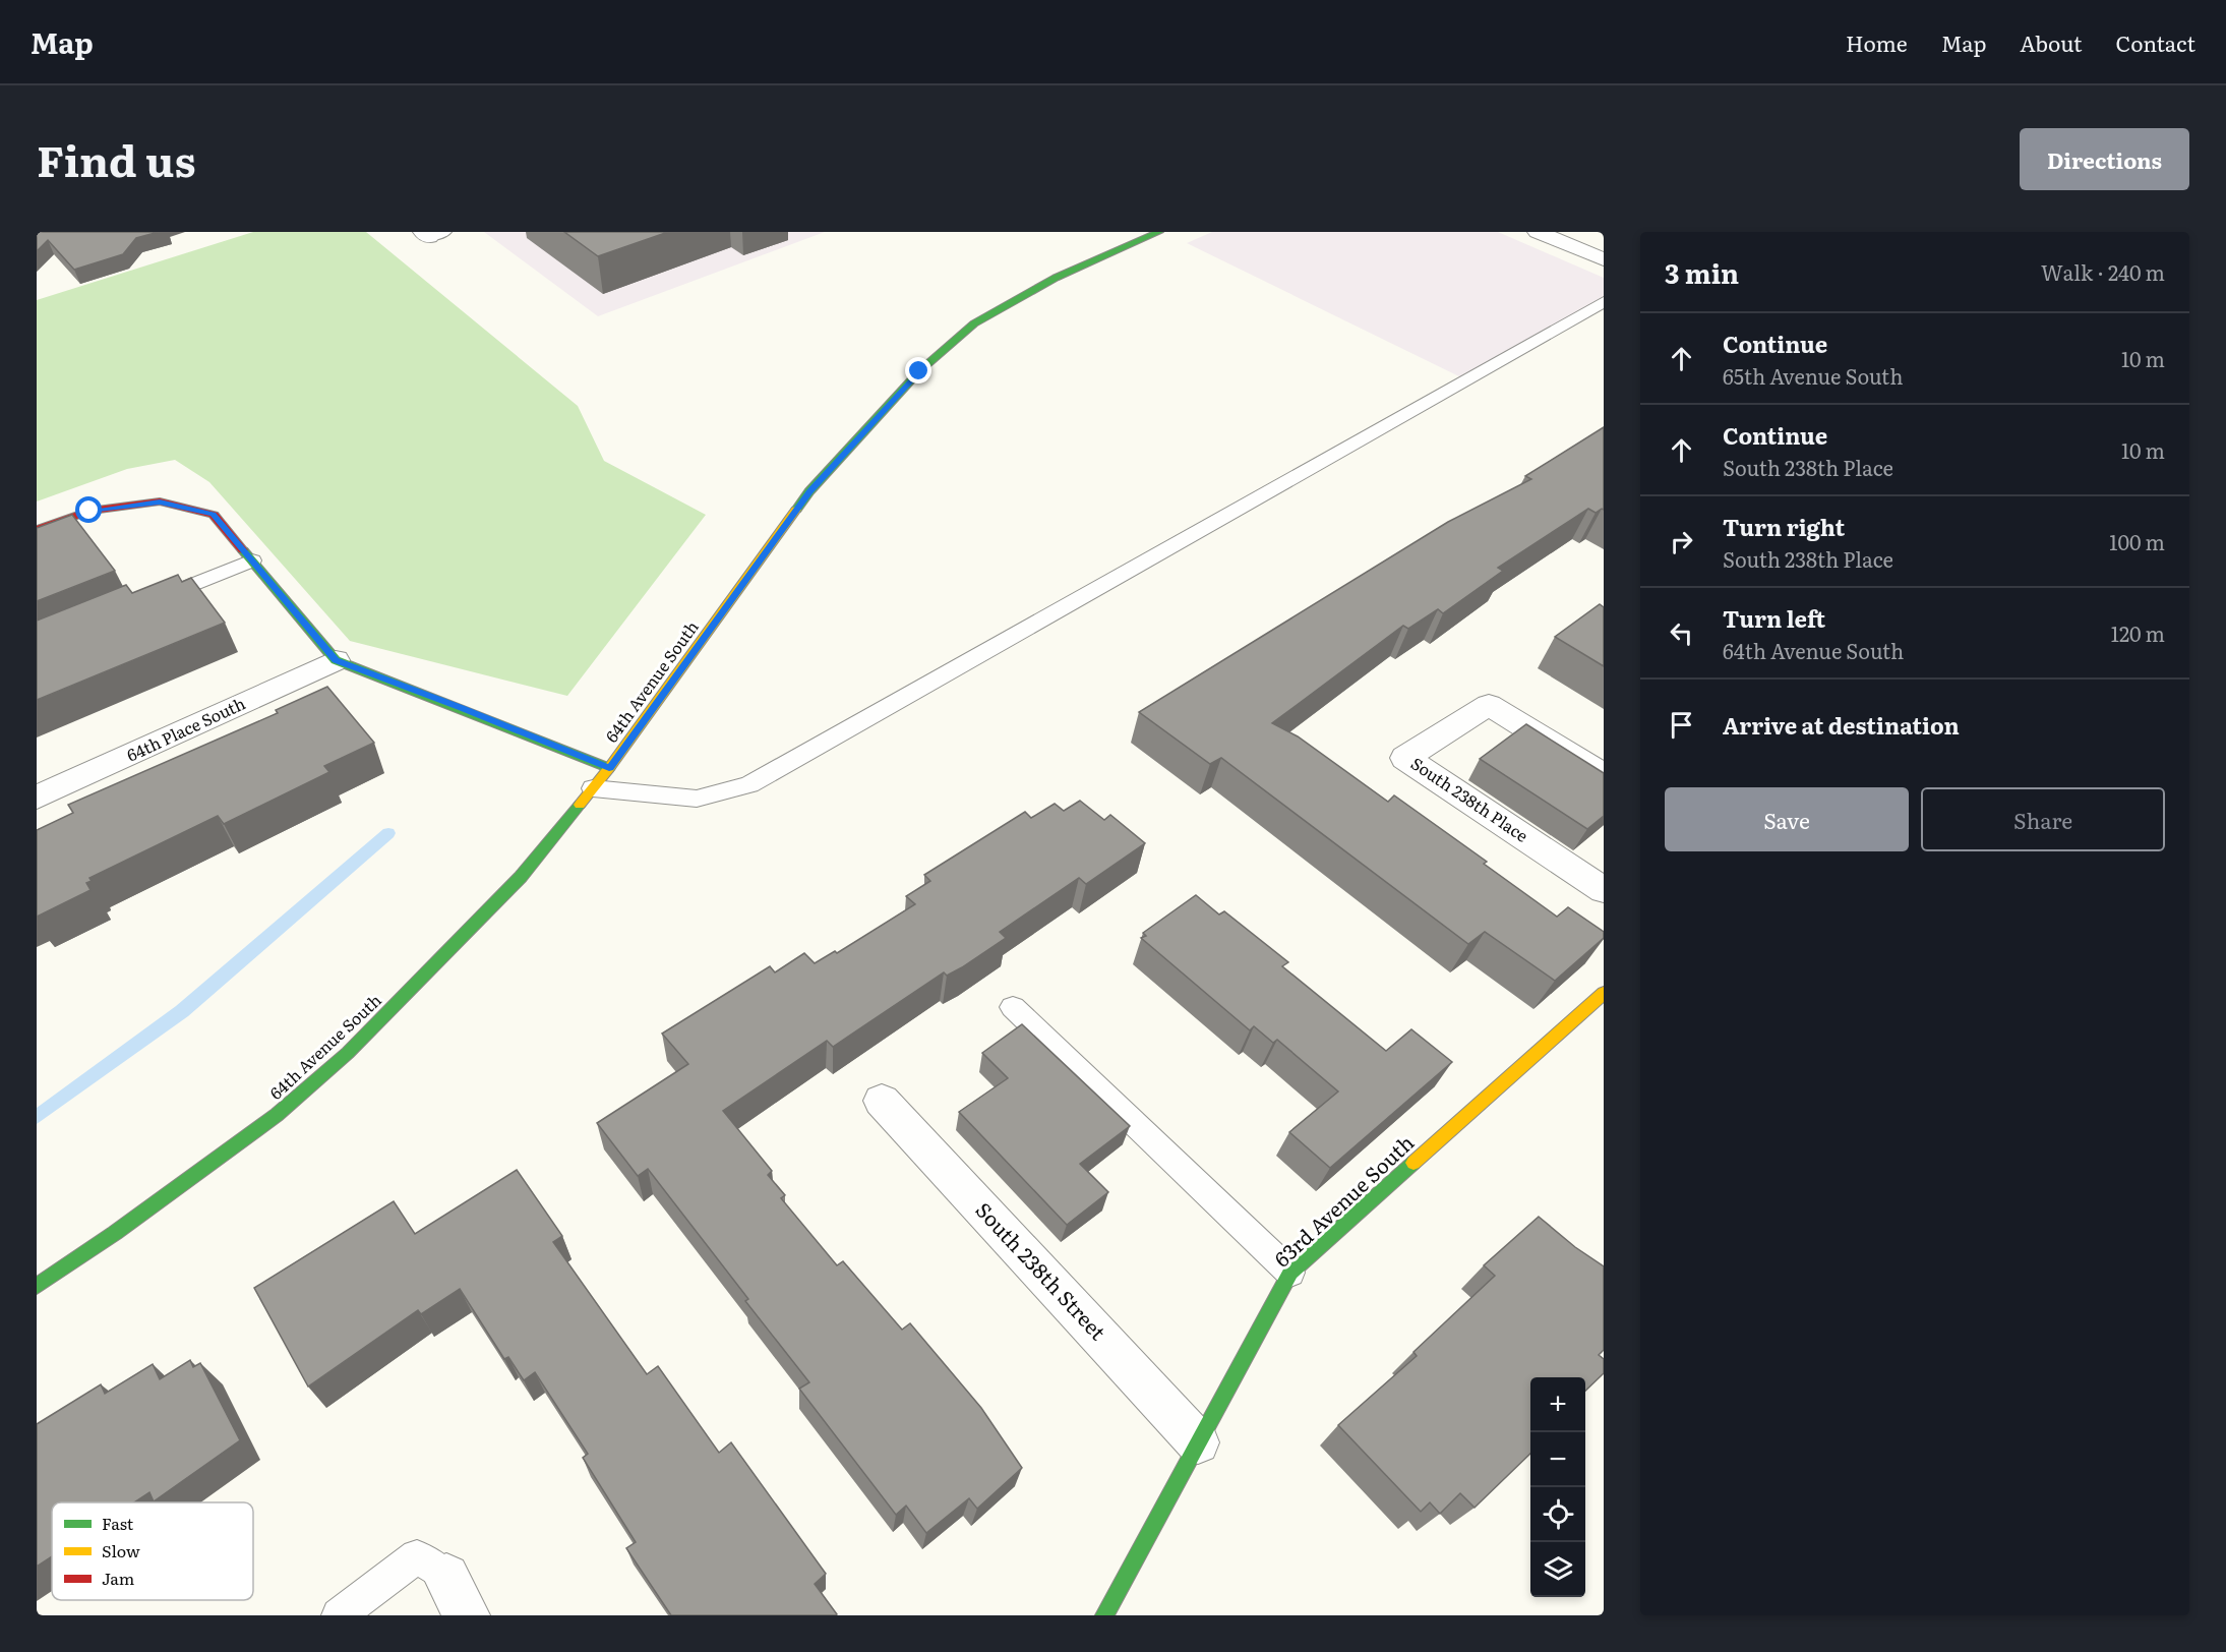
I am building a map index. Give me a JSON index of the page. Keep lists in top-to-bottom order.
{
  "streets": {
    "street": [
      "64th Avenue South",
      "64th Place South",
      "South 238th Place",
      "63rd Avenue South",
      "South 238th Street"
    ]
  },
  "crossings": [
    ["63rd Avenue South", "South 238th Street"]
  ],
  "legend": ["Fast", "Slow", "Jam"],
  "page": {
    "header": "Map",
    "nav": [
      "Home",
      "Map",
      "About",
      "Contact"
    ],
    "title": "Find us",
    "buttons": [
      "Directions",
      ["Save", "Share"]
    ],
    "heading": ["3 min", "Walk · 240 m"],
    "list": [
      ["Continue", "65th Avenue South", "10 m"],
      ["Continue", "South 238th Place", "10 m"],
      ["Turn right", "South 238th Place", "100 m"],
      ["Turn left", "64th Avenue South", "120 m"],
      "Arrive at destination"
    ],
    "map_buttons": ["+", "−"]
  }
}
